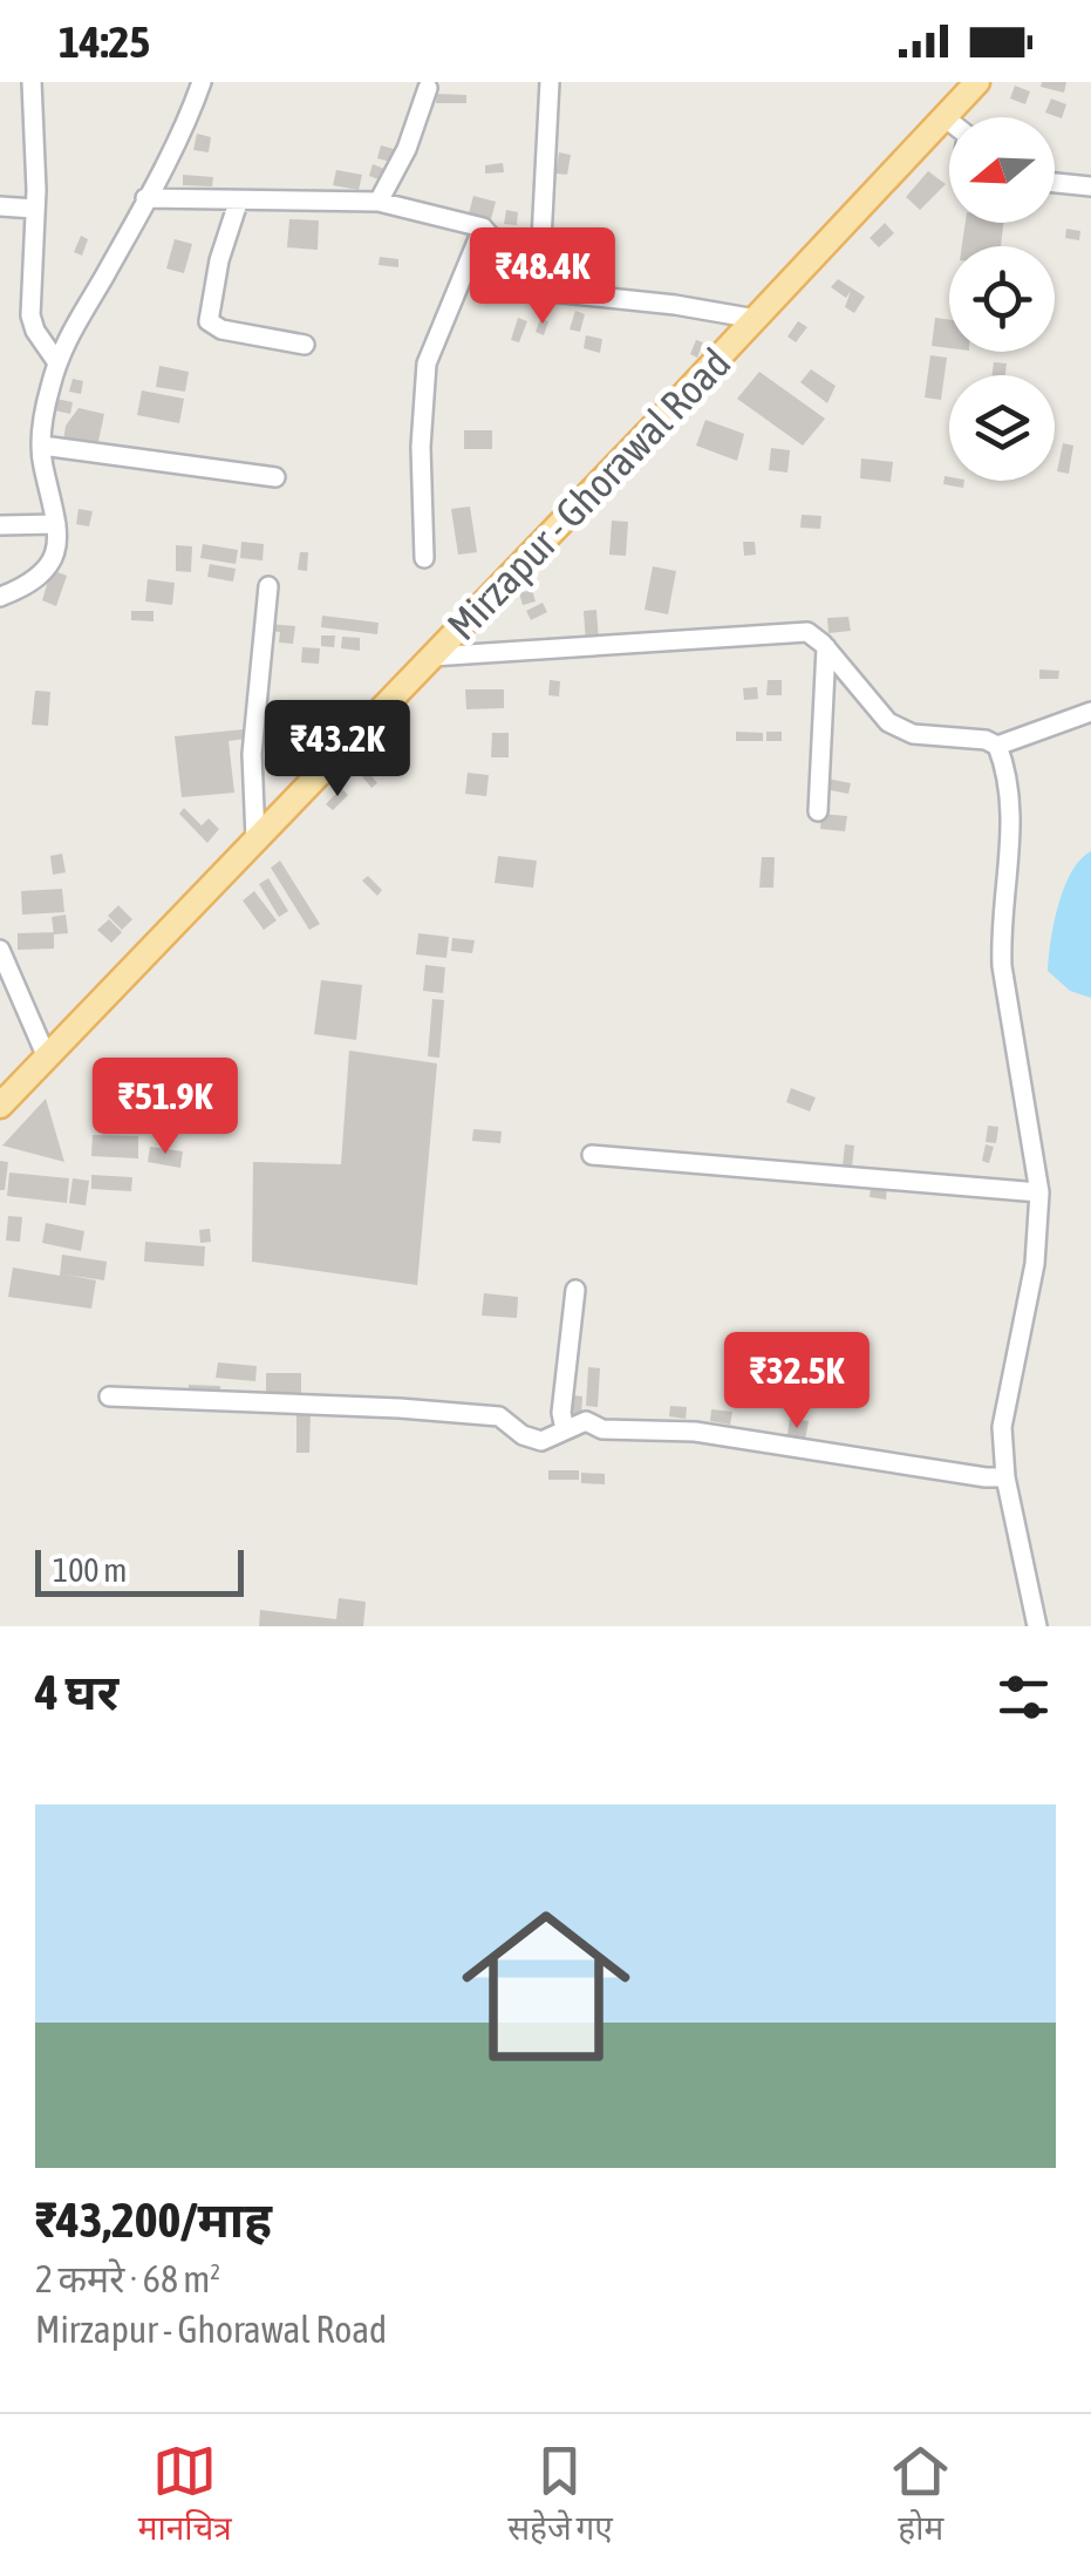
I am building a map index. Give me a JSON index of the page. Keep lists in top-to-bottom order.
{
  "streets": {
    "main road": ["Mirzapur - Ghorawal Road"]
  },
  "scale_bar": "100 m",
  "north": "left",
  "page": {
    "status": "14:25",
    "price": [
      "₹48.4K",
      "₹43.2K",
      "₹51.9K",
      "₹32.5K"
    ],
    "scale": "100 m",
    "heading": "4 घर",
    "list": [
      {
        "name": "₹43,200/माह",
        "note": "2 कमरे · 68 m² · Mirzapur - Ghorawal Road"
      }
    ],
    "tabs": ["मानचित्र", "सहेजे गए", "होम"]
  }
}
